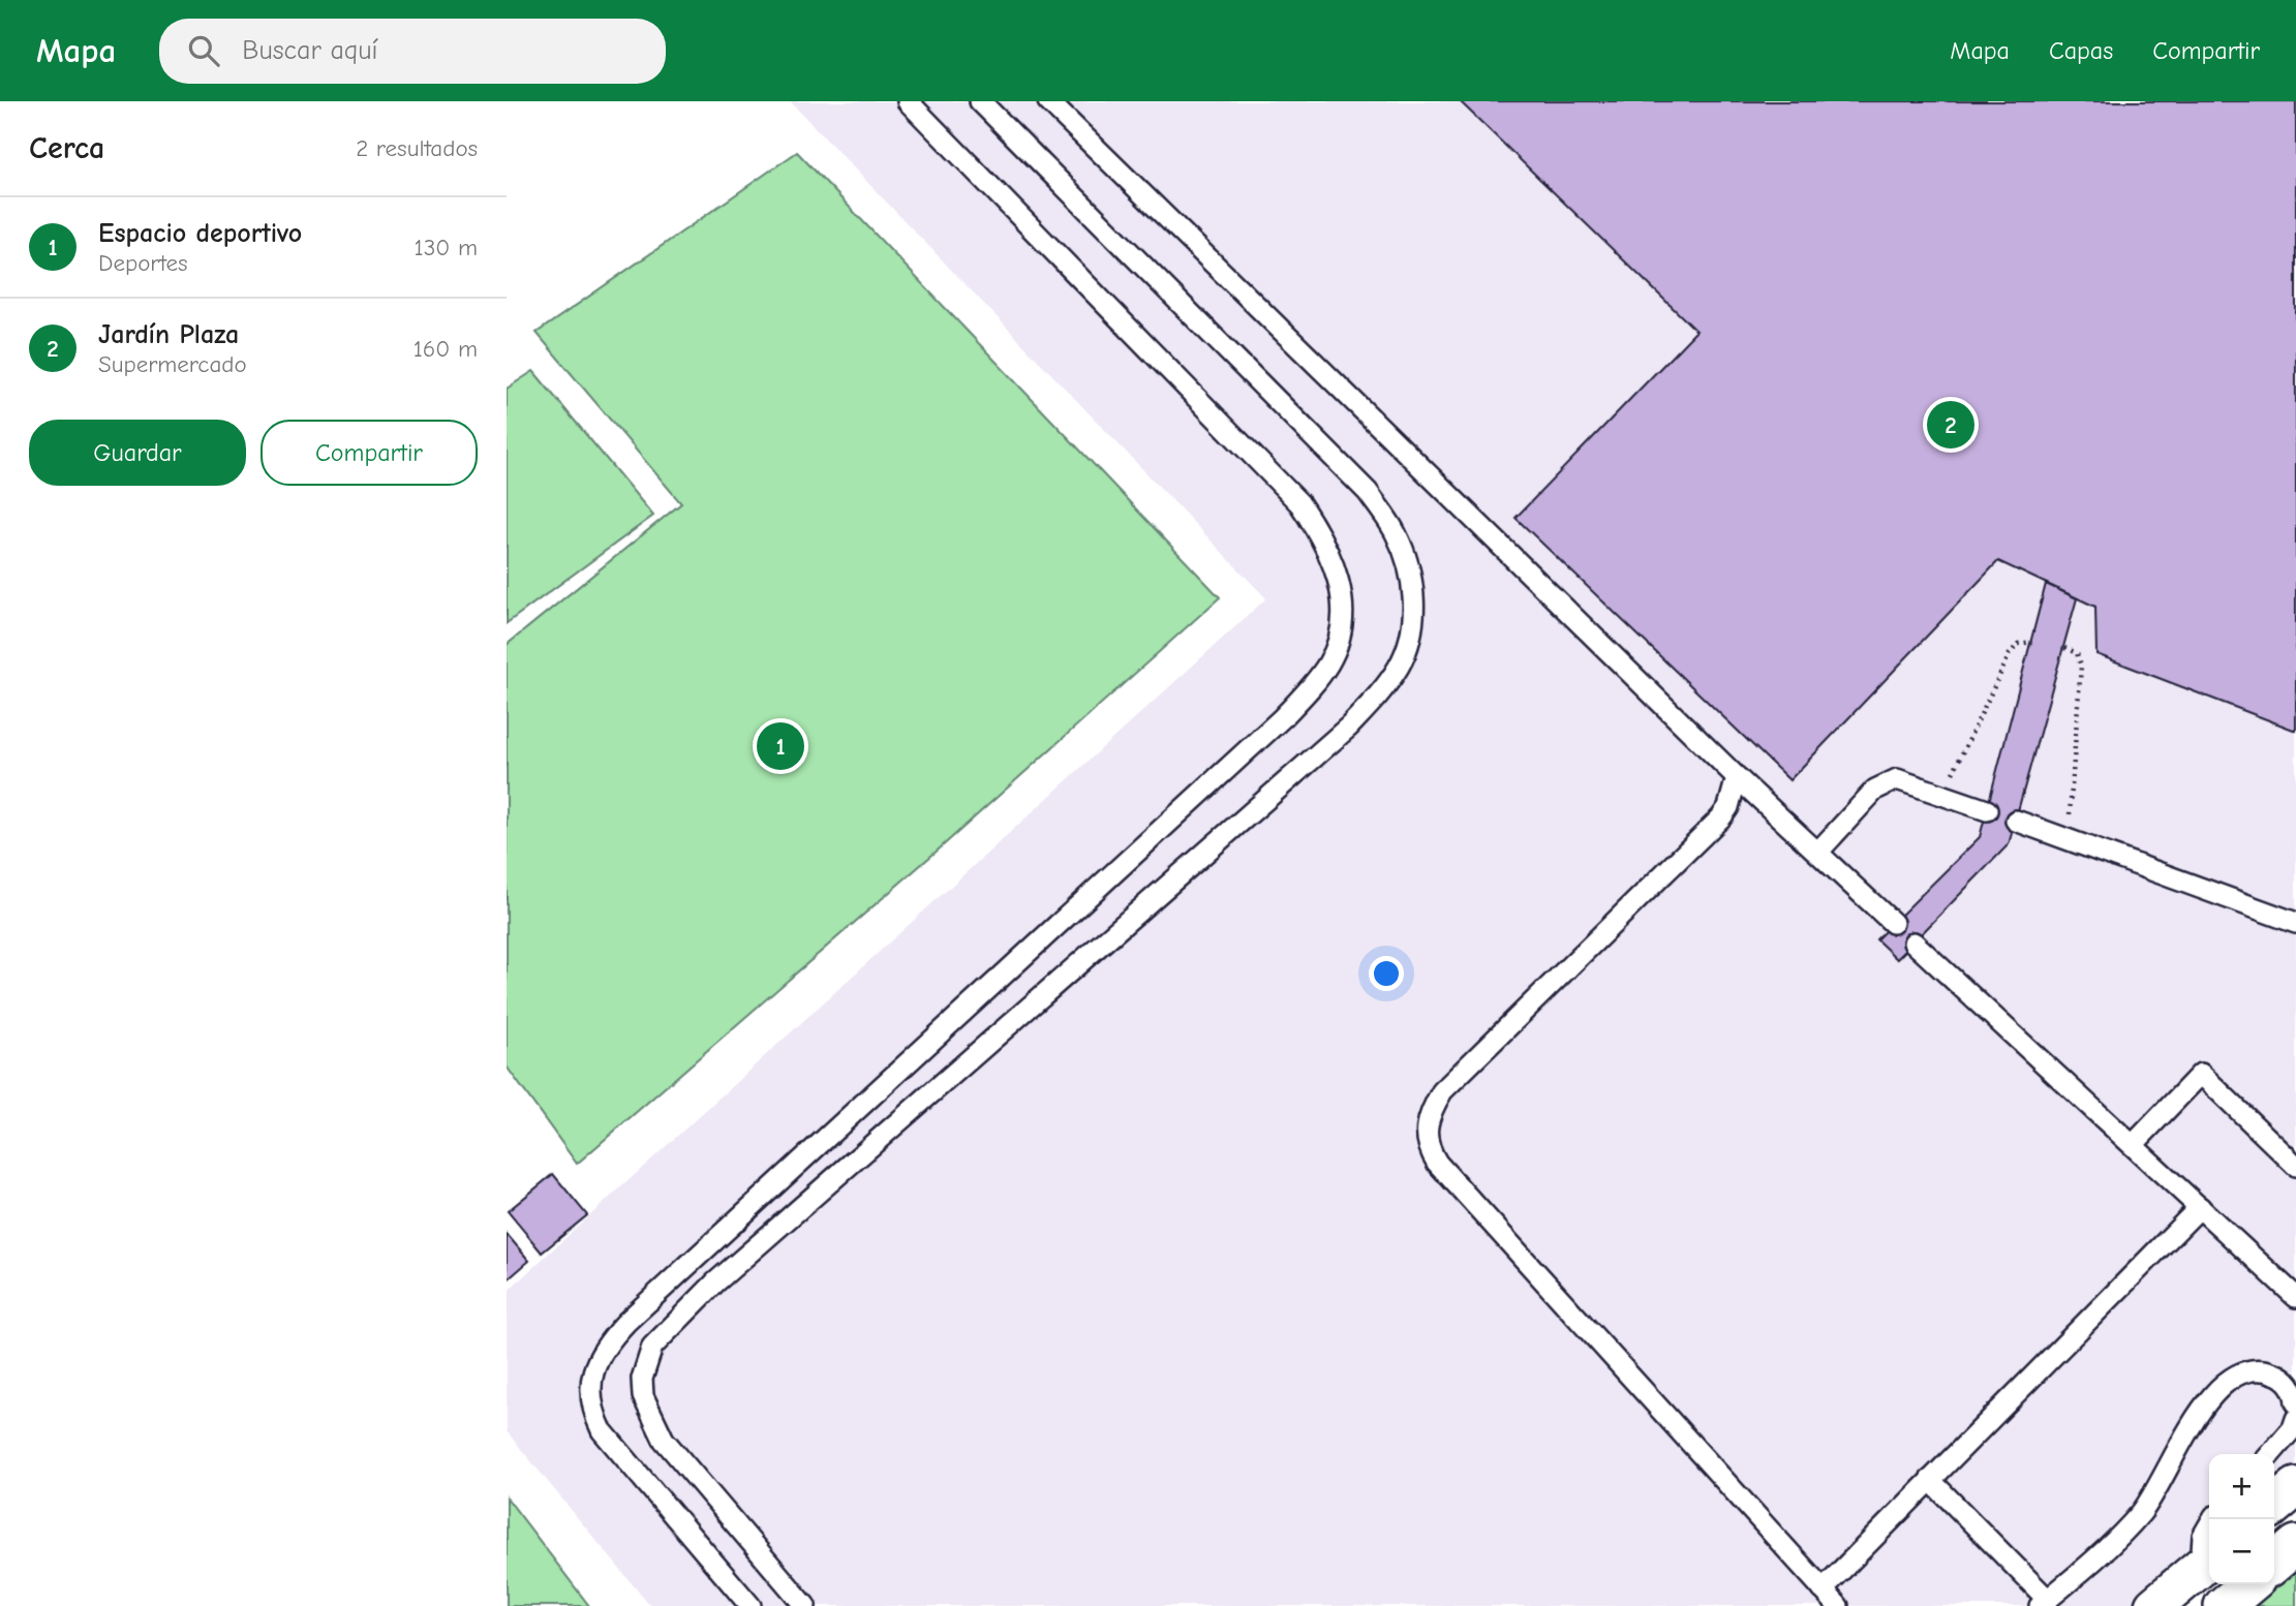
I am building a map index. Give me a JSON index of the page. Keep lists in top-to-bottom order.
{
  "page": {
    "header": "Mapa",
    "search": "Buscar aquí",
    "nav": ["Mapa", "Capas", "Compartir"],
    "heading": ["Cerca", "2 resultados"],
    "list": [
      {
        "mark": "1",
        "name": "Espacio deportivo",
        "note": "Deportes",
        "value": "130 m"
      },
      {
        "mark": "2",
        "name": "Jardín Plaza",
        "note": "Supermercado",
        "value": "160 m"
      }
    ],
    "pins": ["2", "1"],
    "buttons": ["Guardar", "Compartir"],
    "map_buttons": ["+", "−"]
  }
}
